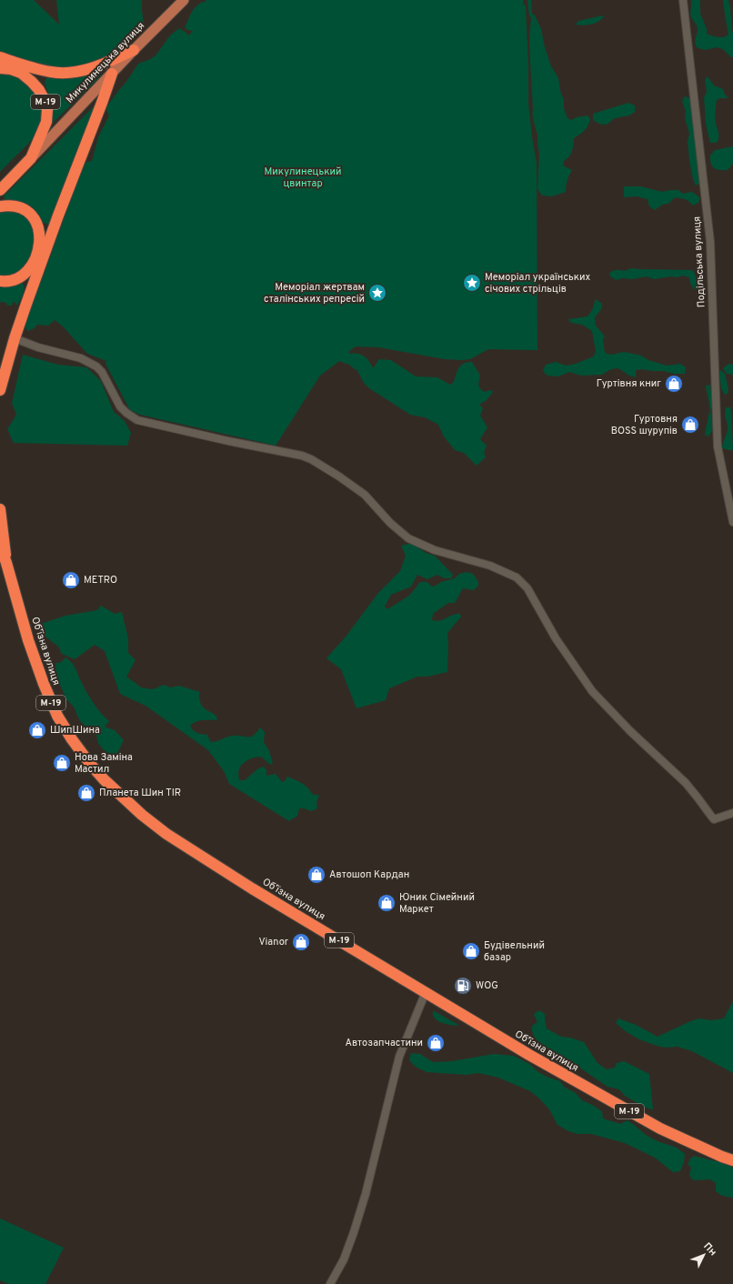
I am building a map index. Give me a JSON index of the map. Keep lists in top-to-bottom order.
{
  "streets": {
    "highway": ["Микулинецька вулиця", "М-19", "Обʼїзна вулиця"],
    "street": ["Подільська вулиця"]
  },
  "crossings": [
    ["Микулинецька вулиця", "М-19"],
    ["М-19", "Обʼїзна вулиця"]
  ],
  "parks": ["Микулинецький цвинтар"],
  "places": {
    "place": ["Меморіал українських січових стрільців", "Меморіал жертвам сталінських репресій"],
    "shop": [
      "Гуртівня книг",
      "Гуртовня BOSS шурупів",
      "METRO",
      "ШипШина",
      "Нова Заміна Мастил",
      "Планета Шин TIR",
      "Автошоп Кардан",
      "Юник Сімейний Маркет",
      "Vianor",
      "Будівельний базар",
      "Автозапчастини"
    ],
    "fuel station": ["WOG"]
  },
  "north": "top right"
}
